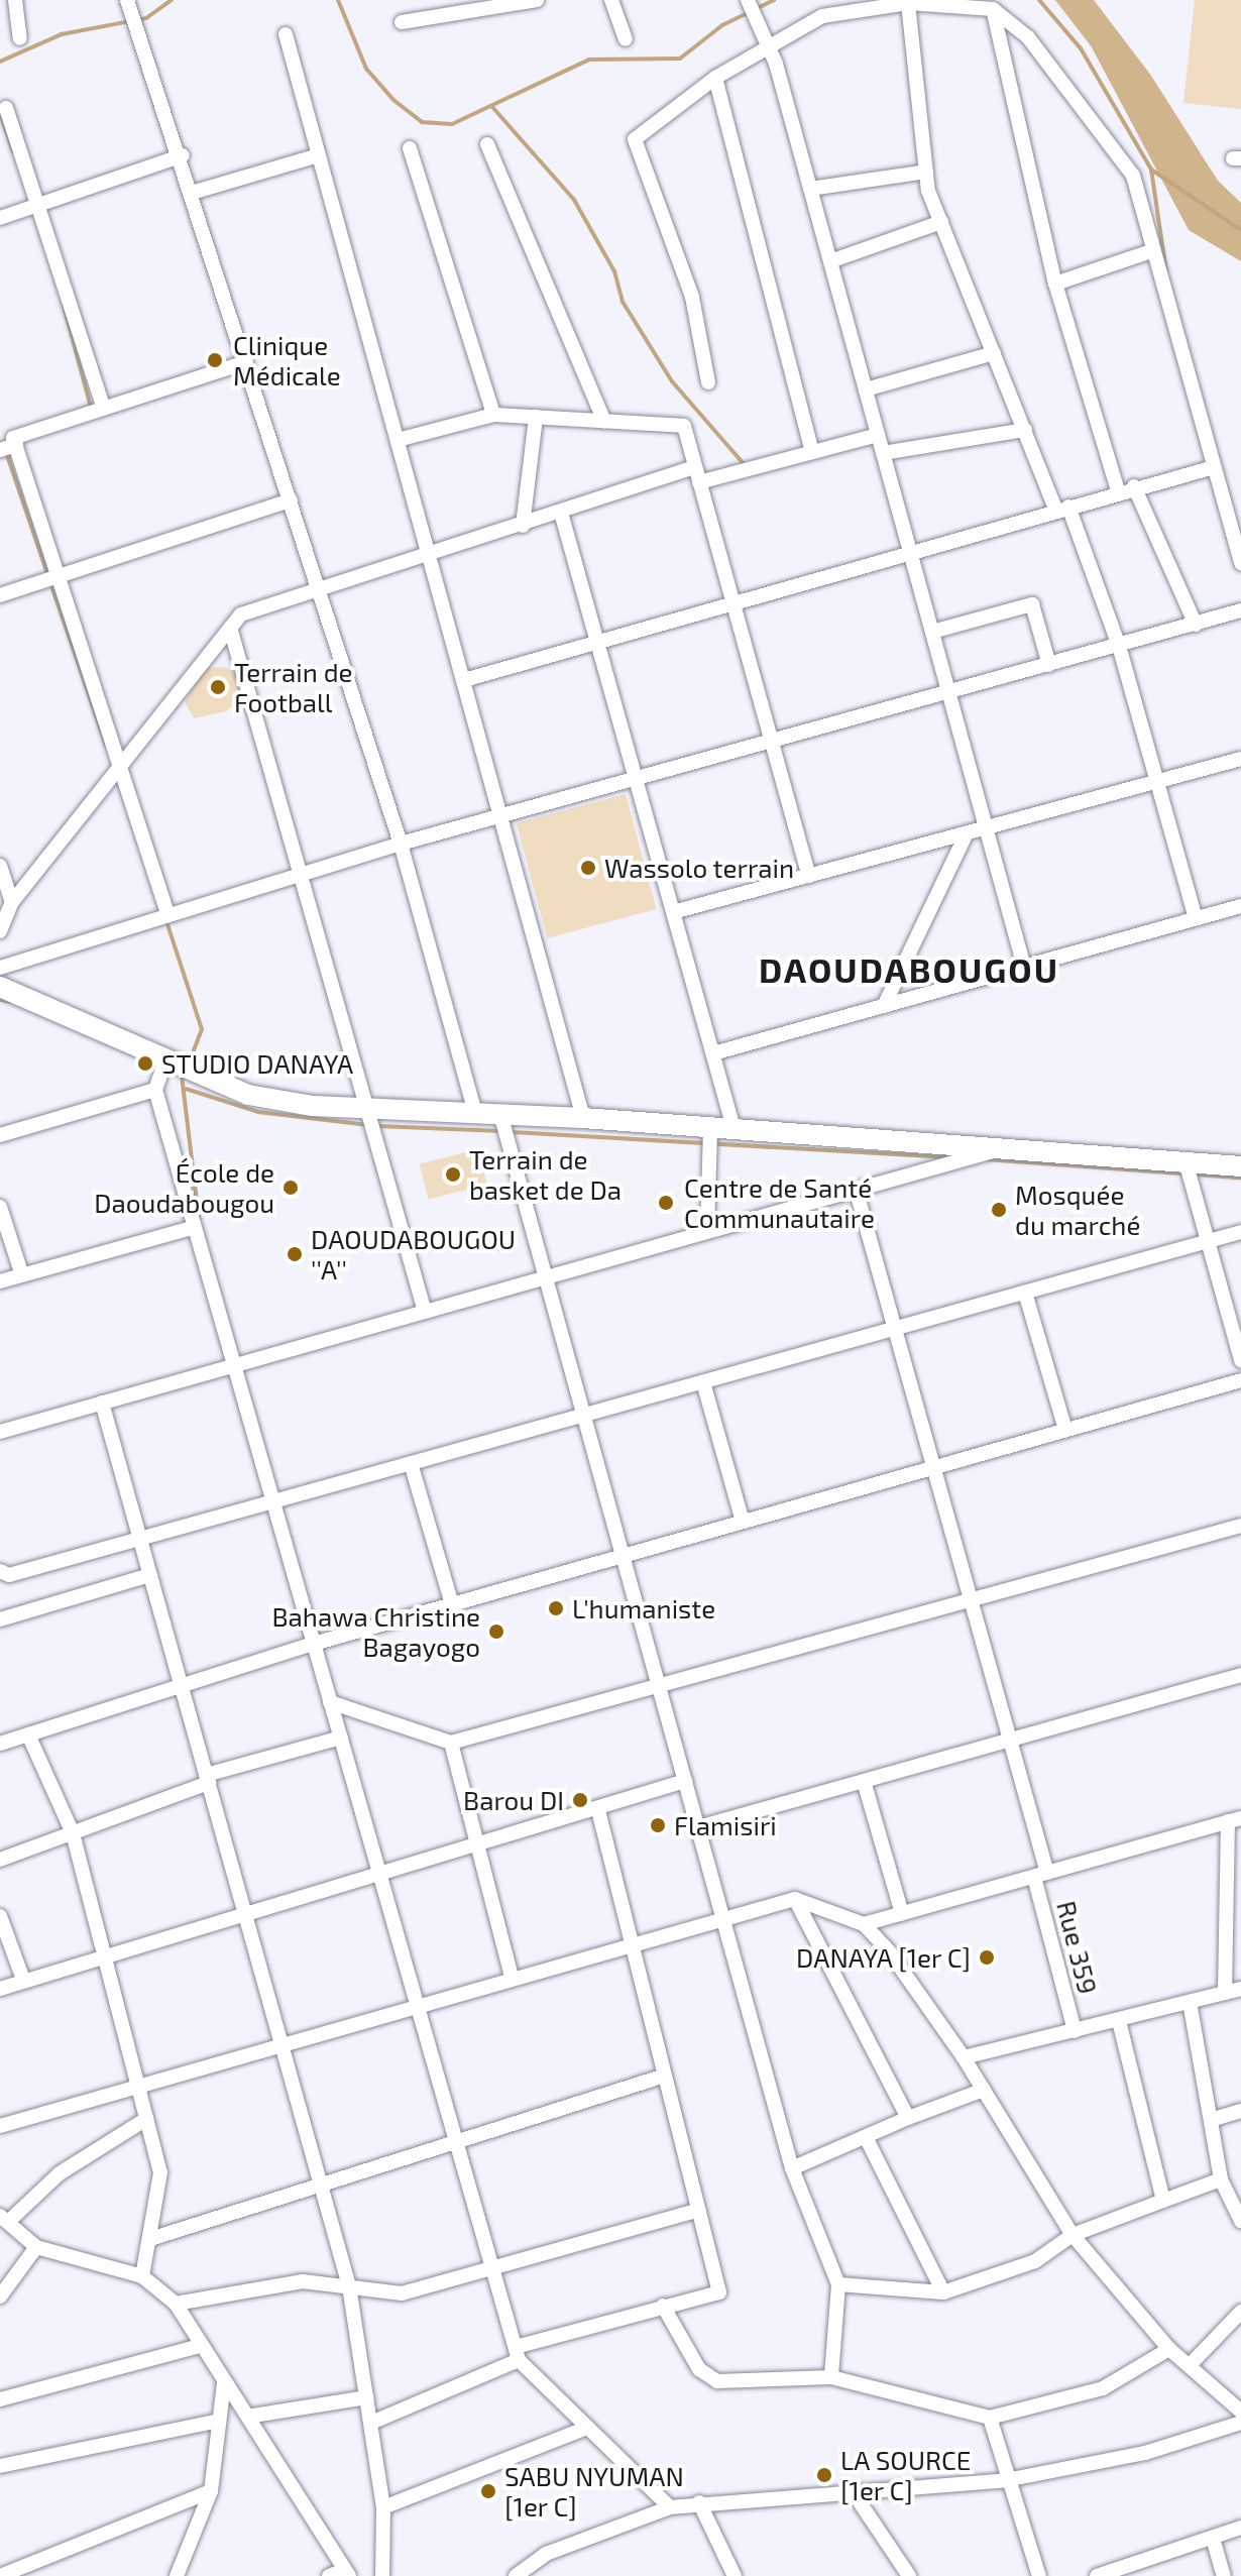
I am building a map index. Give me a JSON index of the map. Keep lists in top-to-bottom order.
{
  "streets": {
    "street": ["Rue 359"]
  },
  "districts": ["DAOUDABOUGOU"],
  "places": [
    "Clinique Médicale",
    "Terrain de Football",
    "Wassolo terrain",
    "STUDIO DANAYA",
    "Terrain de basket de Da",
    "École de Daoudabougou",
    "Centre de Santé Communautaire",
    "Mosquée du marché",
    "DAOUDABOUGOU ''A''",
    "L'humaniste",
    "Bahawa Christine Bagayogo",
    "Barou DI",
    "Flamisiri",
    "DANAYA [1er C]",
    "LA SOURCE [1er C]",
    "SABU NYUMAN [1er C]"
  ]
}
